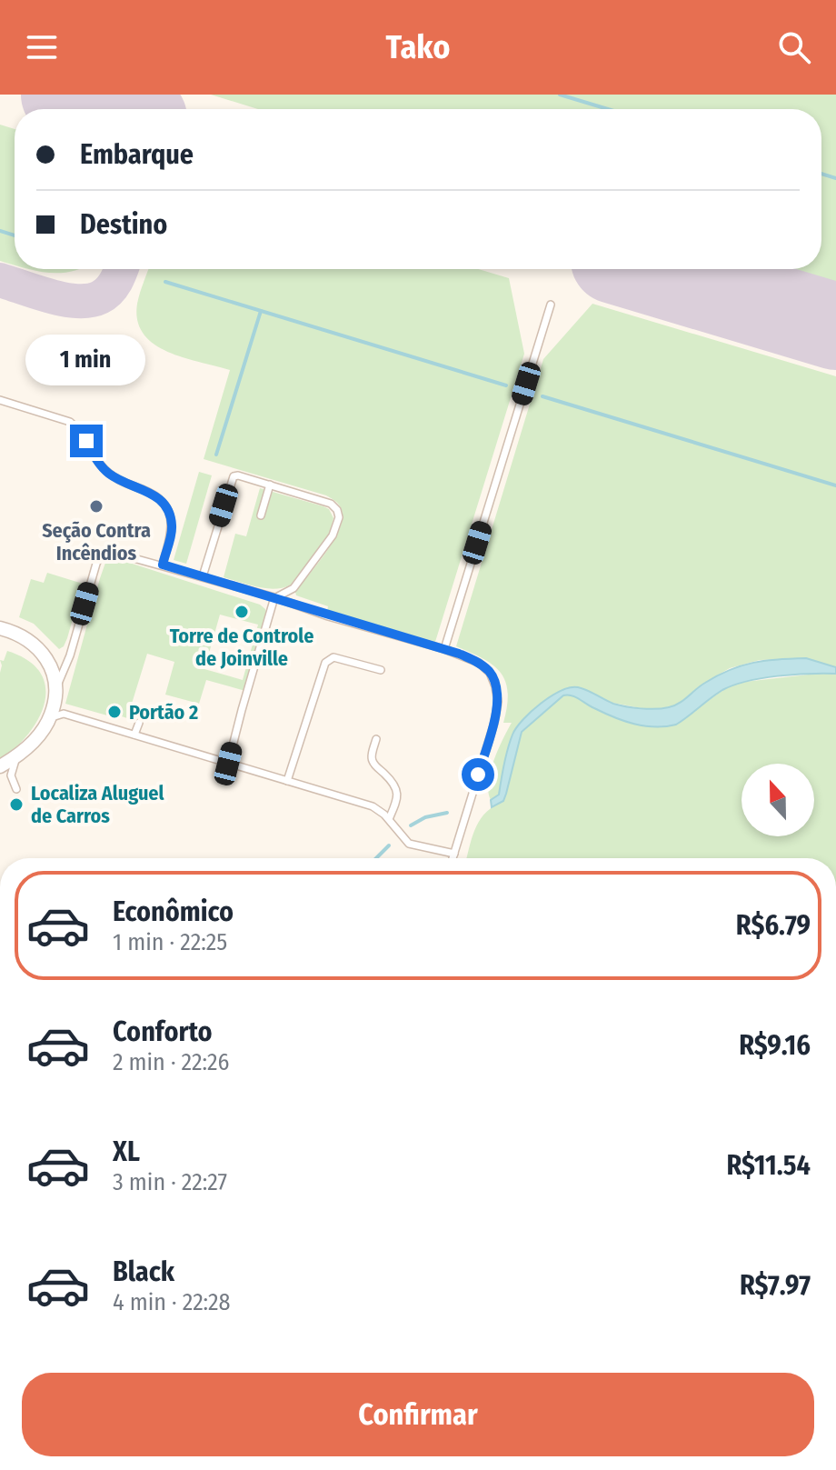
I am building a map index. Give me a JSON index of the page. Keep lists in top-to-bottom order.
{
  "places": [
    "Seção Contra Incêndios",
    "Torre de Controle de Joinville",
    "Portão 2",
    "Localiza Aluguel de Carros"
  ],
  "north": "top",
  "page": {
    "header": "Tako",
    "banner": ["Embarque", "Destino"],
    "bubble": "1 min",
    "list": [
      {
        "name": "Econômico",
        "note": "1 min · 22:25",
        "value": "R$6.79"
      },
      {
        "name": "Conforto",
        "note": "2 min · 22:26",
        "value": "R$9.16"
      },
      {
        "name": "XL",
        "note": "3 min · 22:27",
        "value": "R$11.54"
      },
      {
        "name": "Black",
        "note": "4 min · 22:28",
        "value": "R$7.97"
      }
    ],
    "buttons": "Confirmar"
  }
}
